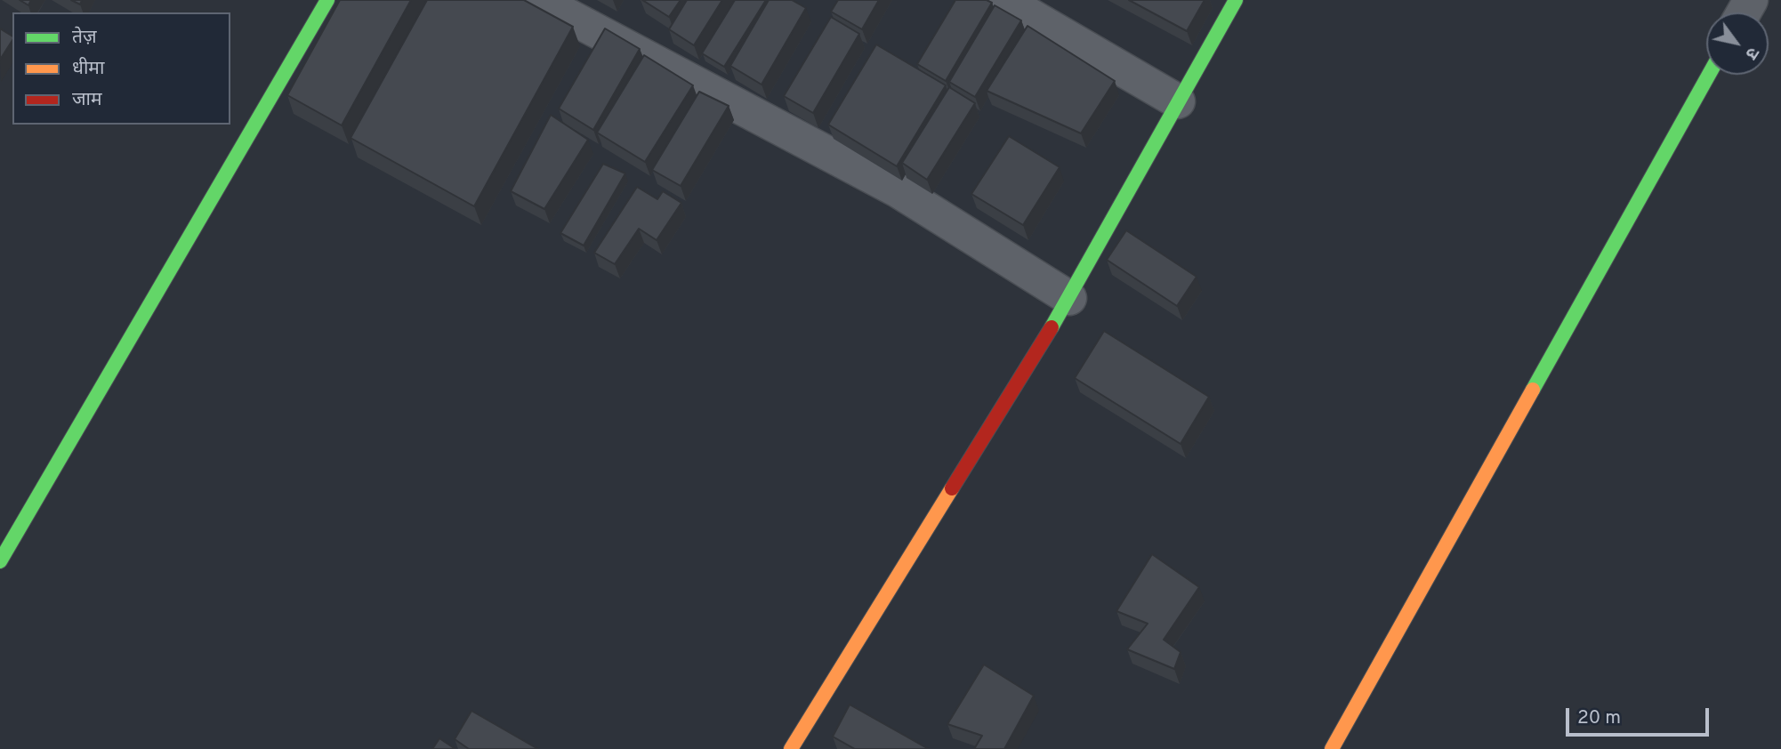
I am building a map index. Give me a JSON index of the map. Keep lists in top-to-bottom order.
{
  "legend": ["तेज़", "धीमा", "जाम"],
  "scale_bar": "20 m",
  "north": "bottom right"
}
